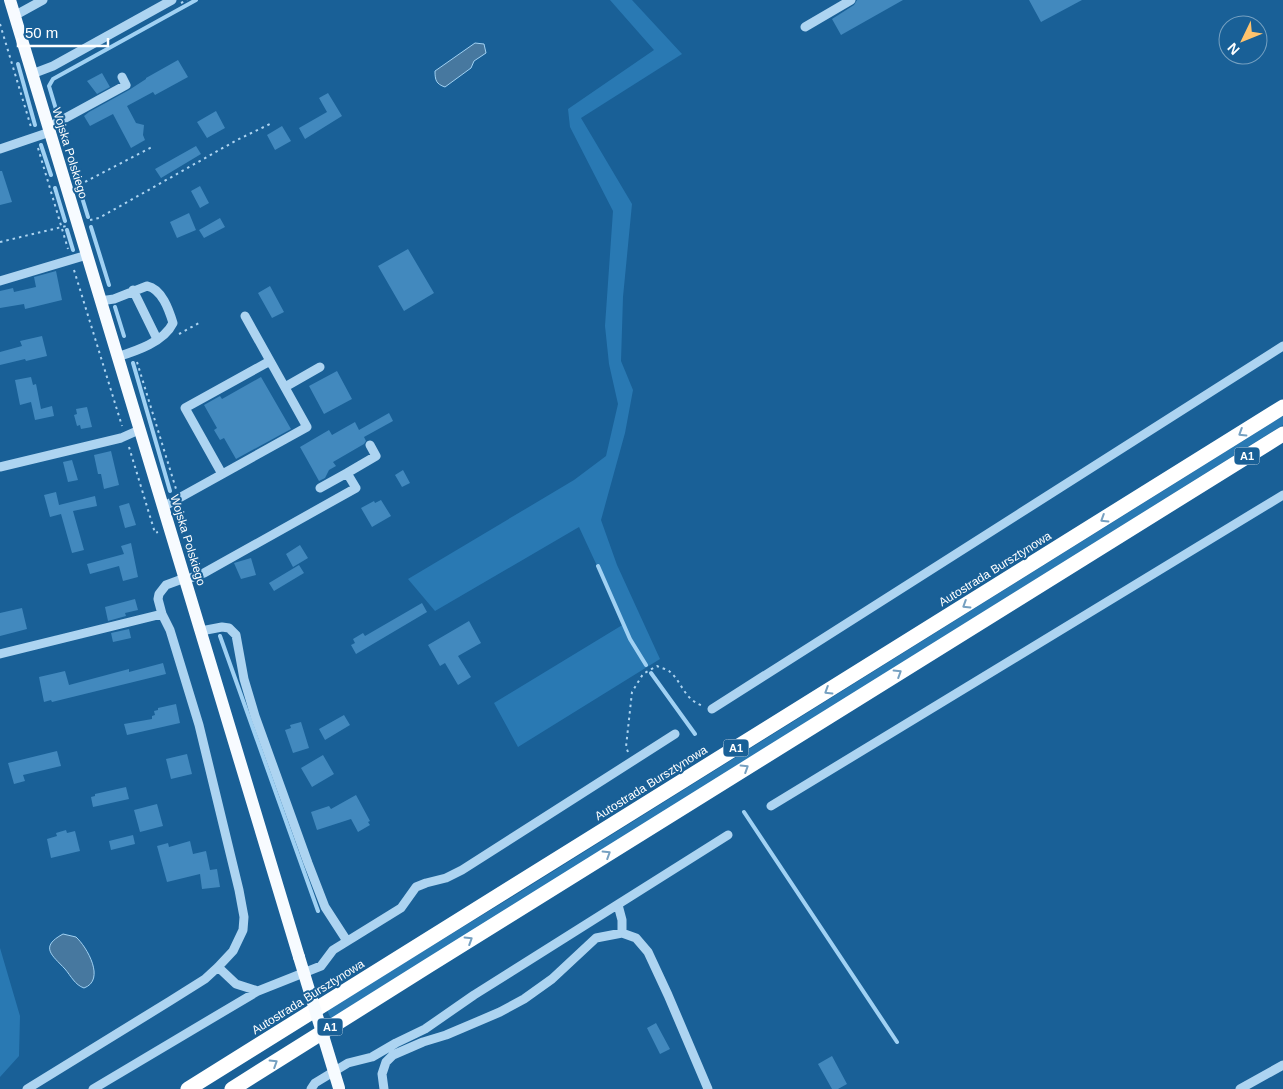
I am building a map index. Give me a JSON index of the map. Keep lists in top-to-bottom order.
{
  "streets": {
    "highway": ["A1", "Autostrada Bursztynowa"],
    "main road": ["Wojska Polskiego"]
  },
  "scale_bar": "50 m",
  "north": "bottom left"
}
